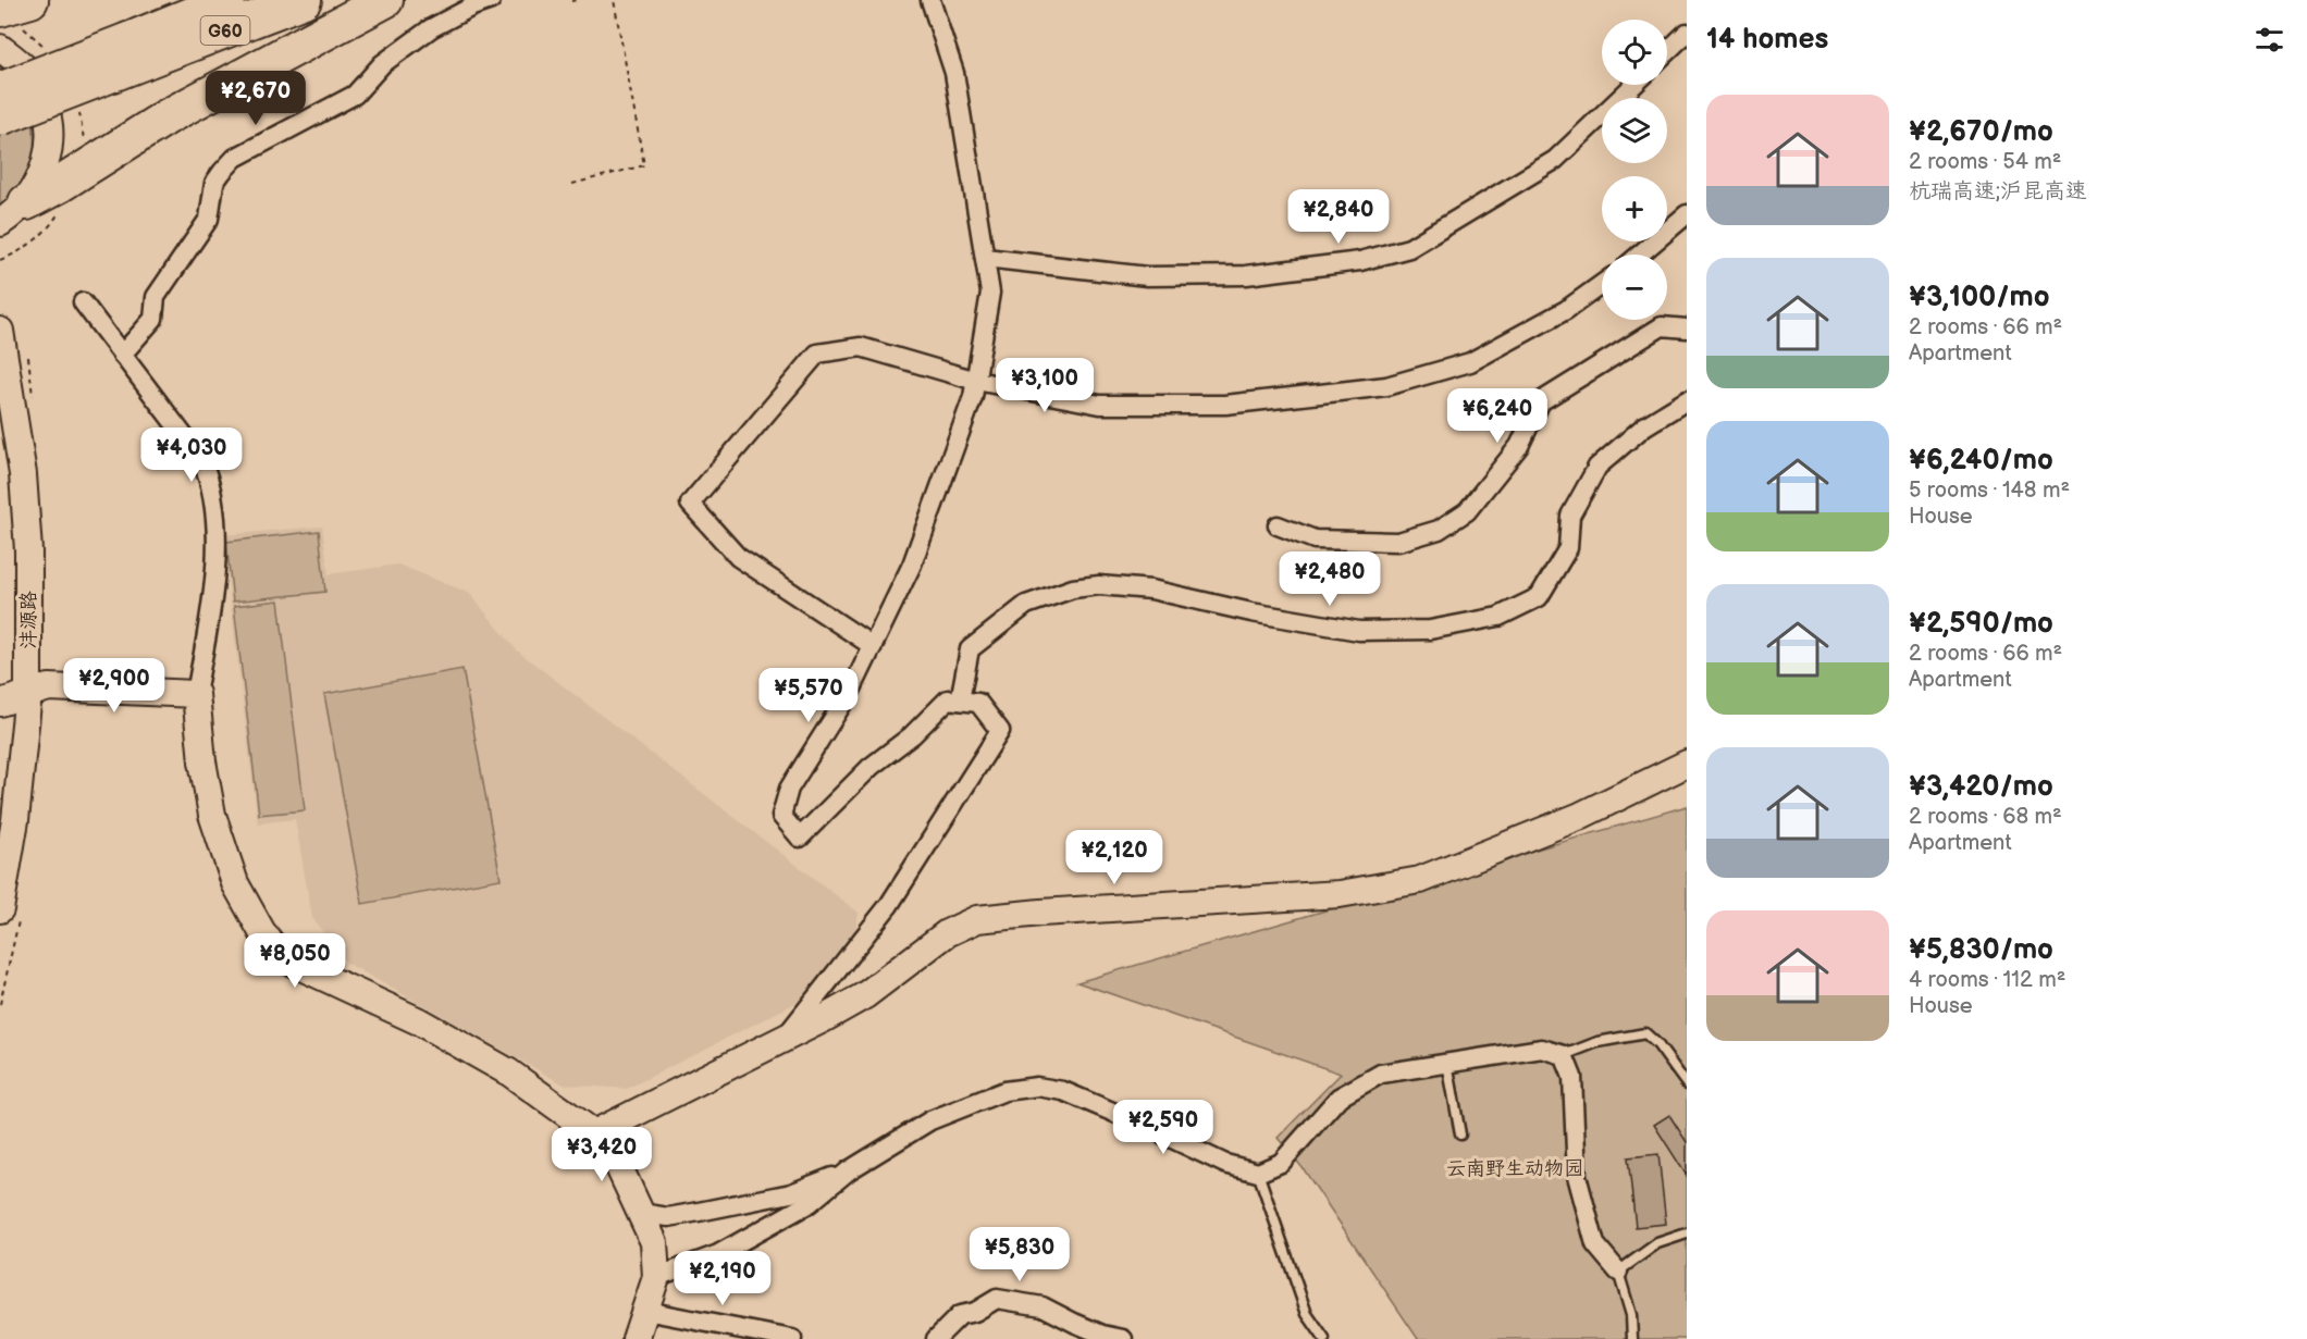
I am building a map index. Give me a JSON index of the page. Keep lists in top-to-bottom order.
{
  "streets": {
    "highway": ["G60"],
    "street": ["沣源路"]
  },
  "parks": ["云南野生动物园"],
  "page": {
    "heading": "14 homes",
    "map_buttons": ["+", "−"],
    "price": [
      "¥2,670",
      "¥2,840",
      "¥3,100",
      "¥6,240",
      "¥4,030",
      "¥2,480",
      "¥2,900",
      "¥5,570",
      "¥2,120",
      "¥8,050",
      "¥2,590",
      "¥3,420",
      "¥5,830",
      "¥2,190"
    ],
    "list": [
      {
        "name": "¥2,670/mo",
        "note": "2 rooms · 54 m² · 杭瑞高速;沪昆高速"
      },
      {
        "name": "¥3,100/mo",
        "note": "2 rooms · 66 m² · Apartment"
      },
      {
        "name": "¥6,240/mo",
        "note": "5 rooms · 148 m² · House"
      },
      {
        "name": "¥2,590/mo",
        "note": "2 rooms · 66 m² · Apartment"
      },
      {
        "name": "¥3,420/mo",
        "note": "2 rooms · 68 m² · Apartment"
      },
      {
        "name": "¥5,830/mo",
        "note": "4 rooms · 112 m² · House"
      }
    ]
  }
}
